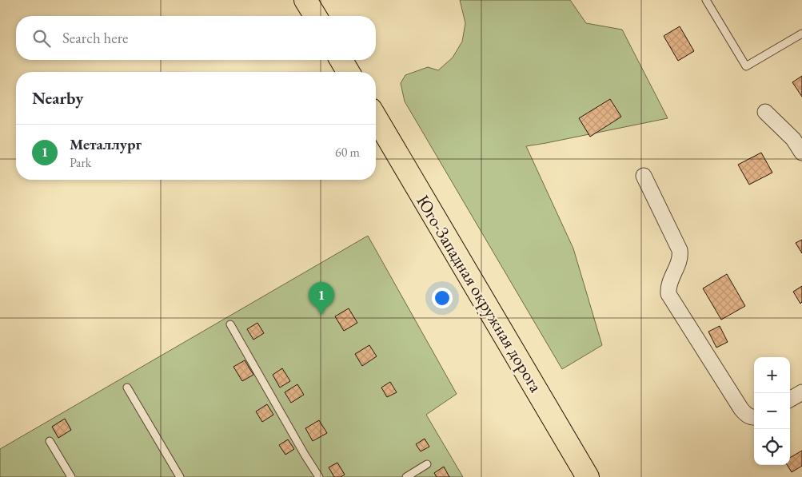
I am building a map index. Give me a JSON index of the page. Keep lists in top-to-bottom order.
{
  "streets": {
    "highway": ["Юго-Западная окружная дорога"]
  },
  "page": {
    "search": "Search here",
    "heading": "Nearby",
    "list": [
      {
        "mark": "1",
        "name": "Металлург",
        "note": "Park",
        "value": "60 m"
      }
    ],
    "pins": "1",
    "map_buttons": ["+", "−"]
  }
}
